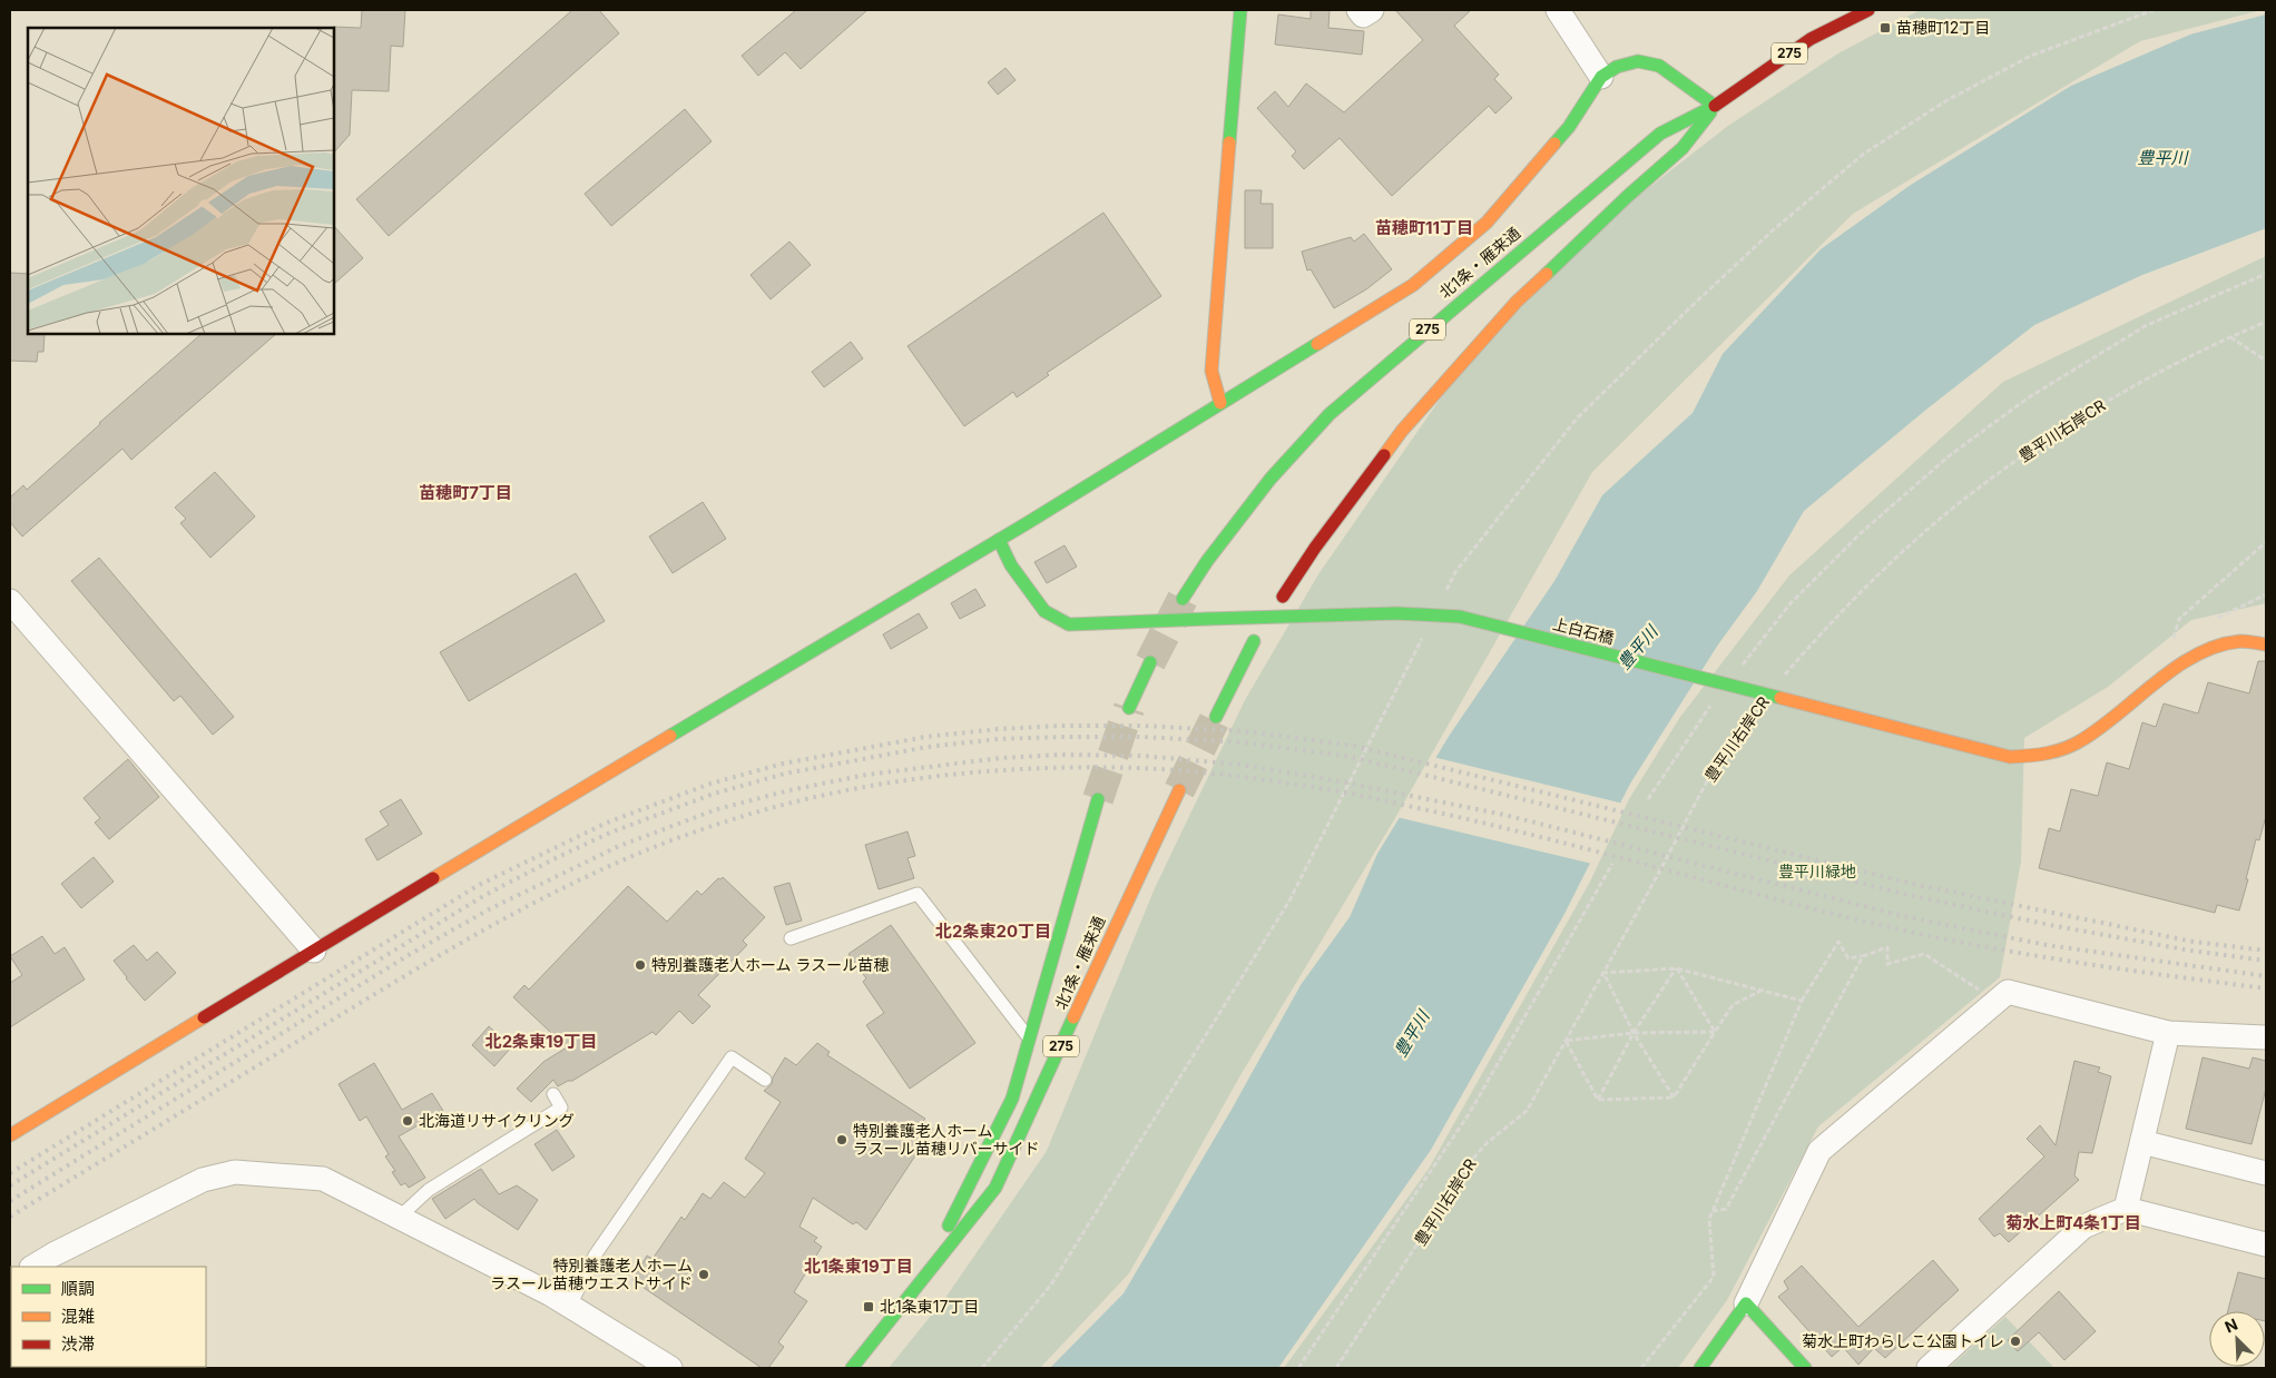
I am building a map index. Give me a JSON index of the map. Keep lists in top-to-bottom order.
{
  "streets": {
    "main road": ["275", "北1条・雁来通", "上白石橋"],
    "path": ["豊平川右岸CR"]
  },
  "districts": [
    "苗穂町11丁目",
    "苗穂町7丁目",
    "北2条東20丁目",
    "北2条東19丁目",
    "菊水上町4条1丁目",
    "北1条東19丁目"
  ],
  "water": ["豊平川"],
  "parks": ["豊平川緑地"],
  "places": {
    "transit": ["苗穂町12丁目", "北1条東17丁目"],
    "other": [
      "特別養護老人ホーム ラスール苗穂",
      "北海道リサイクリング",
      "特別養護老人ホーム ラスール苗穂リバーサイド",
      "特別養護老人ホーム ラスール苗穂ウエストサイド",
      "菊水上町わらしこ公園トイレ"
    ]
  },
  "legend": ["順調", "混雑", "渋滞"],
  "north": "top left"
}
